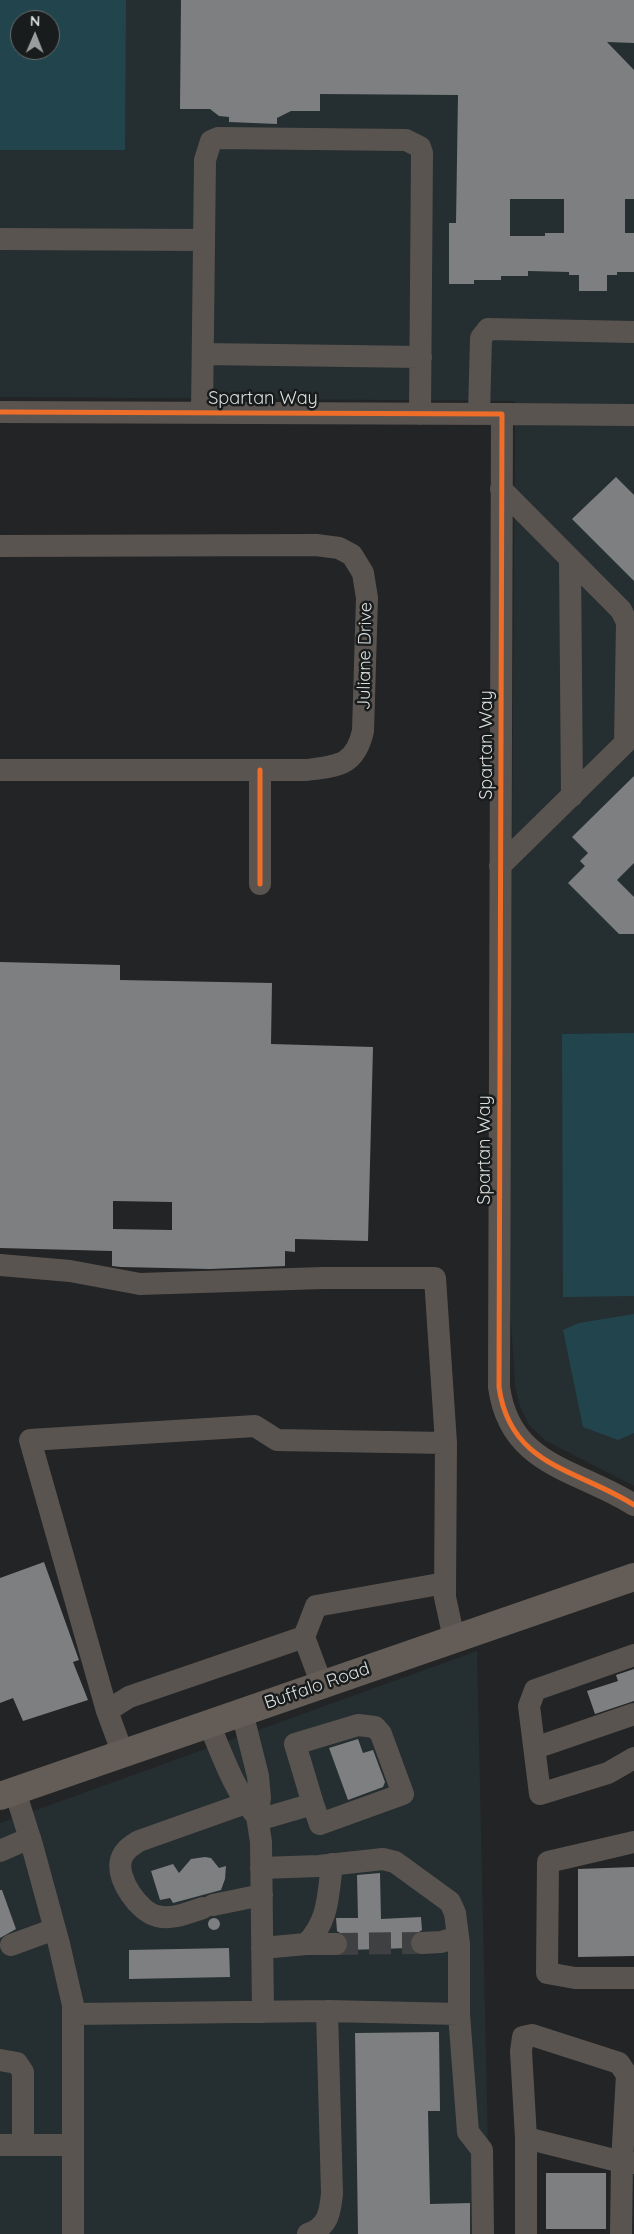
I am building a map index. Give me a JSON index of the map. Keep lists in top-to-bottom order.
{
  "streets": {
    "main road": ["Buffalo Road"],
    "street": ["Spartan Way", "Juliane Drive"]
  },
  "north": "top"
}
